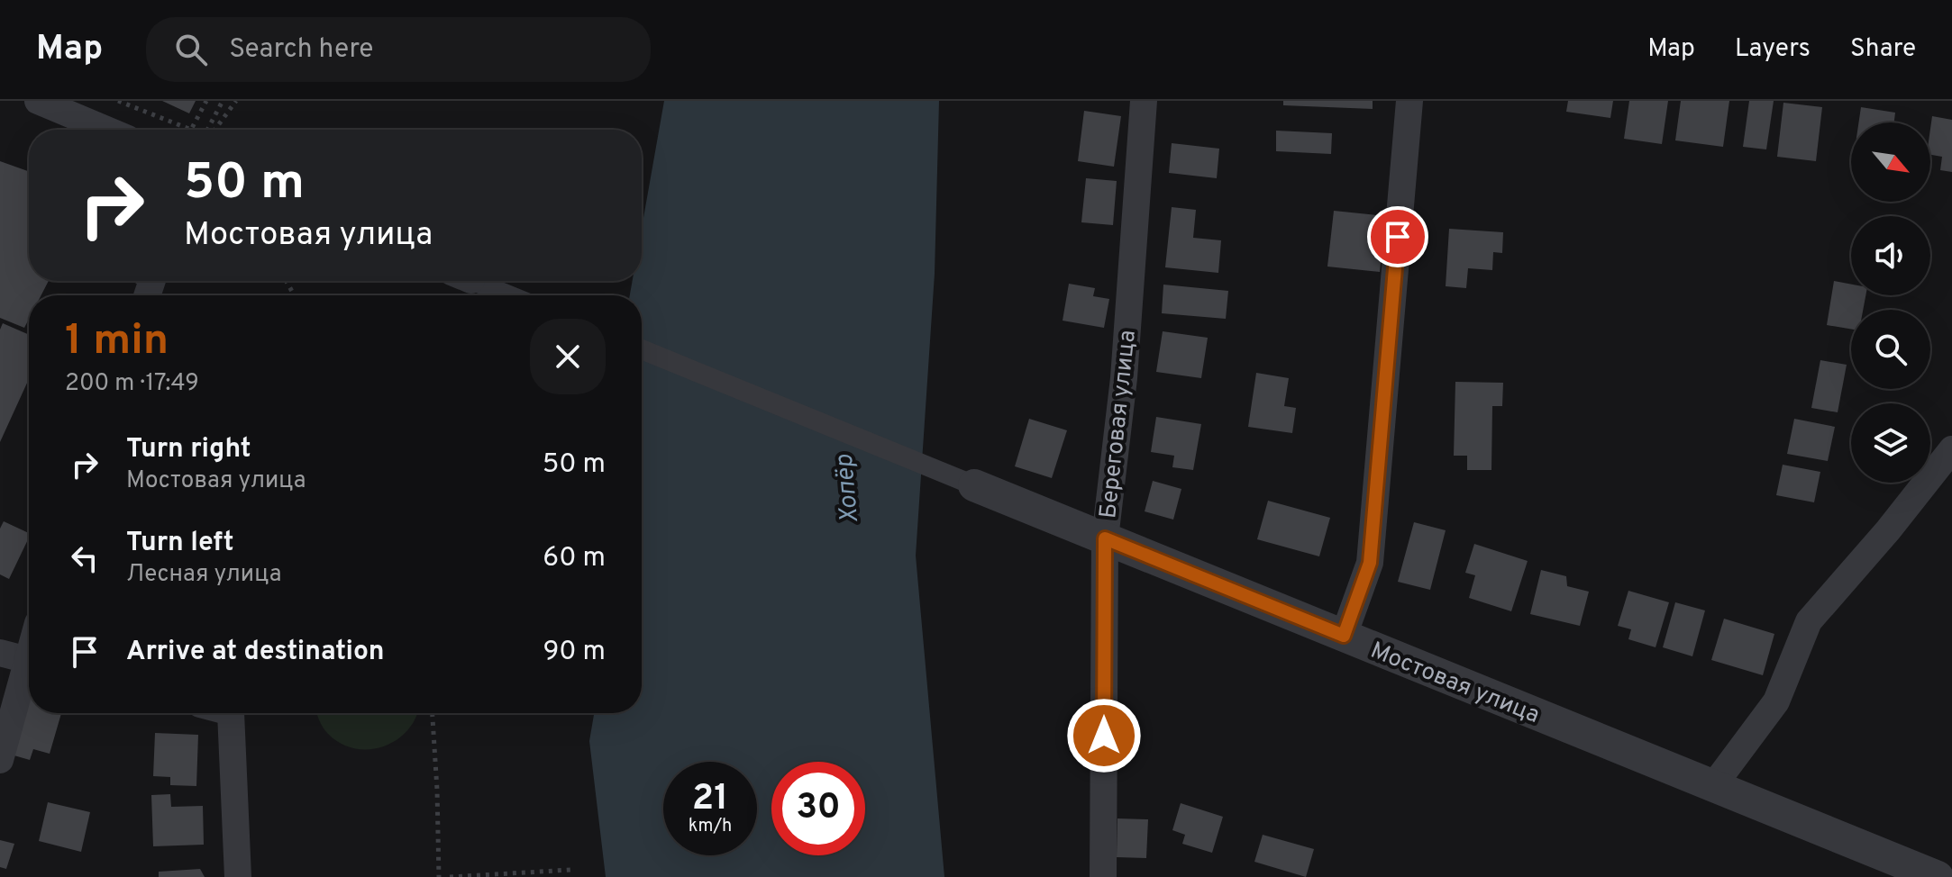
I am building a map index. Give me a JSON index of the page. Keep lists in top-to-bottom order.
{
  "streets": {
    "street": ["Береговая улица", "Мостовая улица"]
  },
  "crossings": [
    ["Береговая улица", "Мостовая улица"]
  ],
  "water": ["Хопёр"],
  "north": "bottom right",
  "page": {
    "header": "Map",
    "search": "Search here",
    "nav": ["Map", "Layers", "Share"],
    "turn": ["50 m", "Мостовая улица"],
    "heading": ["1 min", "200 m · 17:49"],
    "list": [
      {
        "name": "Turn right",
        "note": "Мостовая улица",
        "value": "50 m"
      },
      {
        "name": "Turn left",
        "note": "Лесная улица",
        "value": "60 m"
      },
      {
        "name": "Arrive at destination",
        "value": "90 m"
      }
    ],
    "speed": "21 km/h",
    "limit": "30"
  }
}
